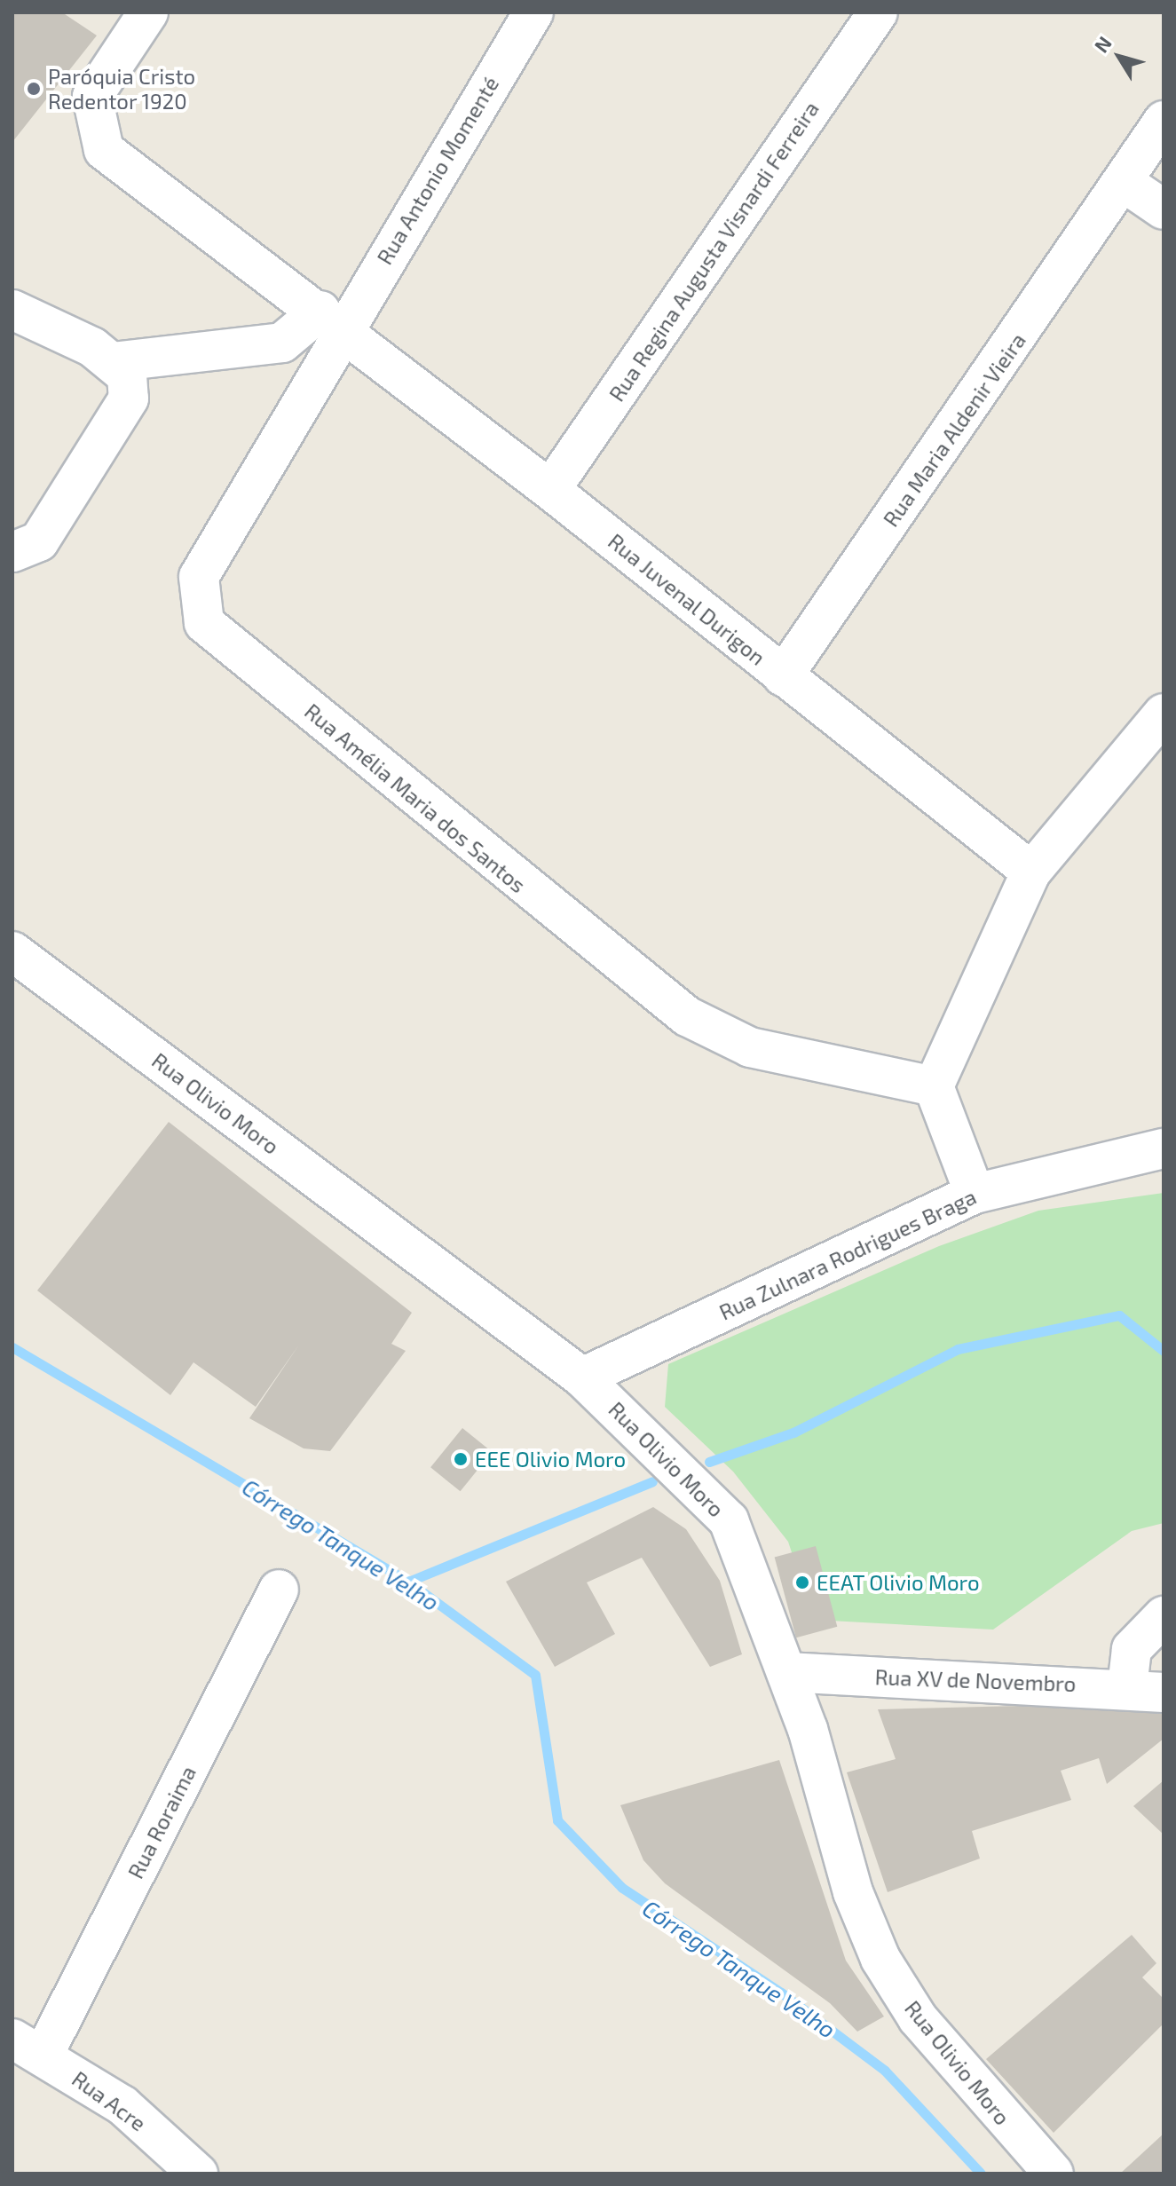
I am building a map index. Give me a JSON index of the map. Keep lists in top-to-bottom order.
{
  "streets": {
    "street": [
      "Rua Antonio Momenté",
      "Rua Regina Augusta Visnardi Ferreira",
      "Rua Maria Aldenir Vieira",
      "Rua Juvenal Durigon",
      "Rua Amélia Maria dos Santos",
      "Rua Olivio Moro",
      "Rua Zulnara Rodrigues Braga",
      "Rua XV de Novembro",
      "Rua Roraima",
      "Rua Acre"
    ]
  },
  "crossings": [
    ["Rua Antonio Momenté", "Rua Juvenal Durigon"],
    ["Rua Antonio Momenté", "Rua Amélia Maria dos Santos"],
    ["Rua Regina Augusta Visnardi Ferreira", "Rua Juvenal Durigon"],
    ["Rua Maria Aldenir Vieira", "Rua Juvenal Durigon"],
    ["Rua Juvenal Durigon", "Rua Amélia Maria dos Santos"],
    ["Rua Olivio Moro", "Rua Zulnara Rodrigues Braga"],
    ["Rua Olivio Moro", "Rua XV de Novembro"],
    ["Rua Roraima", "Rua Acre"]
  ],
  "water": ["Córrego Tanque Velho"],
  "places": ["Paróquia Cristo Redentor 1920", "EEE Olivio Moro", "EEAT Olivio Moro"],
  "north": "top left"
}
